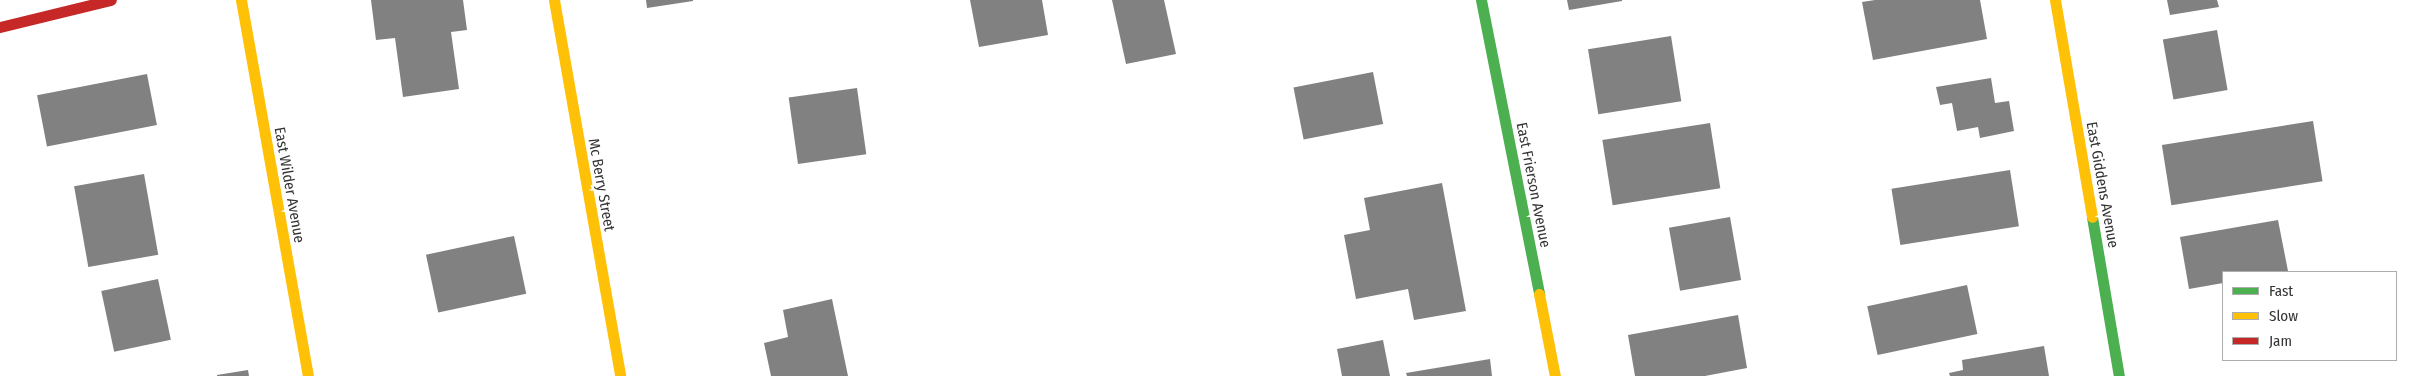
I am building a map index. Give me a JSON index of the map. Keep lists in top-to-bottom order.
{
  "streets": {
    "street": [
      "East Wilder Avenue",
      "Mc Berry Street",
      "East Frierson Avenue",
      "East Giddens Avenue"
    ]
  },
  "legend": ["Fast", "Slow", "Jam"]
}
